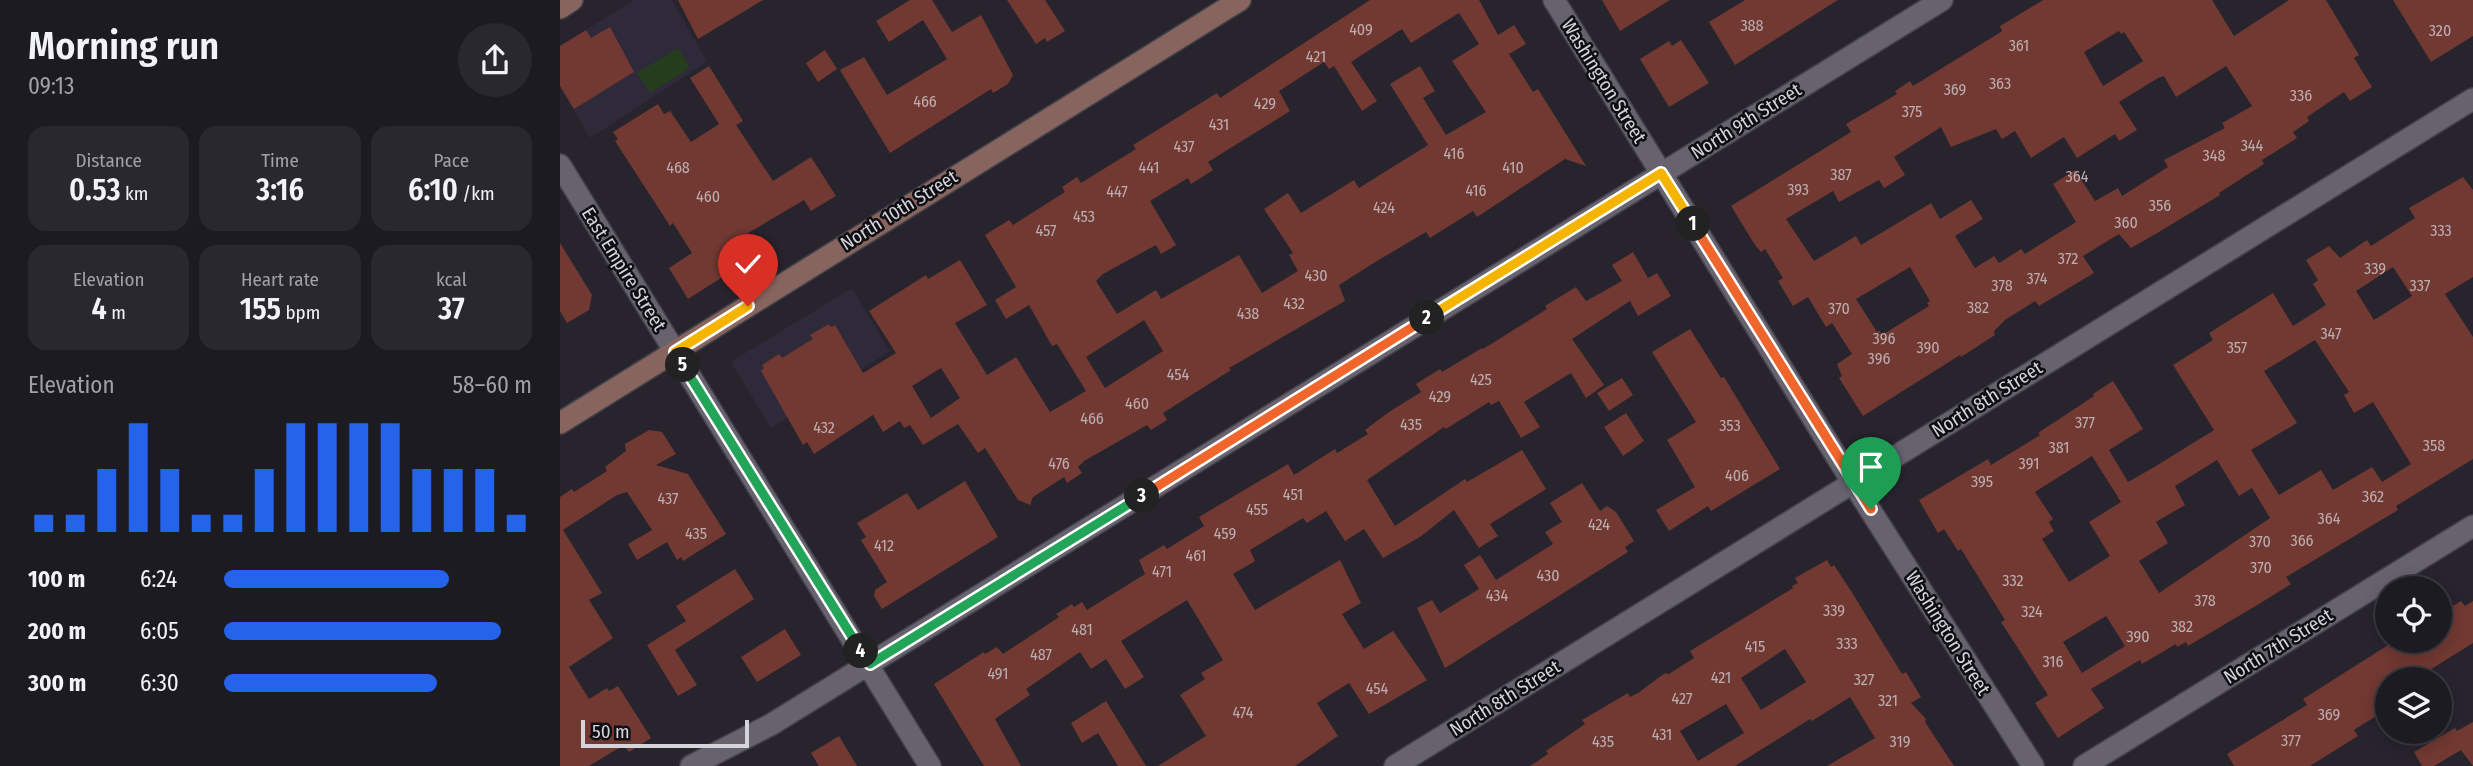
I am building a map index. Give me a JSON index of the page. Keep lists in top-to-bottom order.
{
  "streets": {
    "main road": ["North 10th Street"],
    "street": [
      "Washington Street",
      "North 9th Street",
      "East Empire Street",
      "North 8th Street",
      "North 7th Street"
    ]
  },
  "crossings": [
    ["Washington Street", "North 9th Street"],
    ["Washington Street", "North 8th Street"],
    ["North 9th Street", "East Empire Street"],
    ["North 10th Street", "East Empire Street"]
  ],
  "house_numbers": [
    "388",
    "409",
    "320",
    "361",
    "421",
    "363",
    "369",
    "336",
    "466",
    "429",
    "375",
    "431",
    "344",
    "437",
    "416",
    "348",
    "468",
    "441",
    "410",
    "387",
    "364",
    "393",
    "416",
    "447",
    "460",
    "356",
    "424",
    "453",
    "360",
    "457",
    "333",
    "372",
    "339",
    "430",
    "374",
    "378",
    "337",
    "432",
    "382",
    "370",
    "438",
    "347",
    "396",
    "390",
    "357",
    "396",
    "454",
    "425",
    "429",
    "460",
    "466",
    "377",
    "435",
    "353",
    "432",
    "358",
    "381",
    "476",
    "391",
    "406",
    "395",
    "451",
    "362",
    "437",
    "455",
    "364",
    "424",
    "435",
    "459",
    "366",
    "370",
    "412",
    "461",
    "370",
    "471",
    "430",
    "332",
    "434",
    "378",
    "339",
    "324",
    "382",
    "481",
    "390",
    "333",
    "415",
    "487",
    "316",
    "491",
    "421",
    "327",
    "454",
    "427",
    "321",
    "474",
    "369",
    "431",
    "377",
    "435",
    "319"
  ],
  "scale_bar": "50 m",
  "page": {
    "heading": ["Morning run", "09:13"],
    "stats": [
      ["Distance", "0.53 km"],
      ["Time", "3:16"],
      ["Pace", "6:10 /km"],
      ["Elevation", "4 m"],
      ["Heart rate", "155 bpm"],
      ["kcal", "37"]
    ],
    "pins": [
      "1",
      "2",
      "5",
      "3",
      "4"
    ],
    "chart": ["Elevation", "58–60 m"],
    "list": [
      {
        "name": "100 m",
        "note": "6:24"
      },
      {
        "name": "200 m",
        "note": "6:05"
      },
      {
        "name": "300 m",
        "note": "6:30"
      }
    ],
    "scale": "50 m"
  }
}
